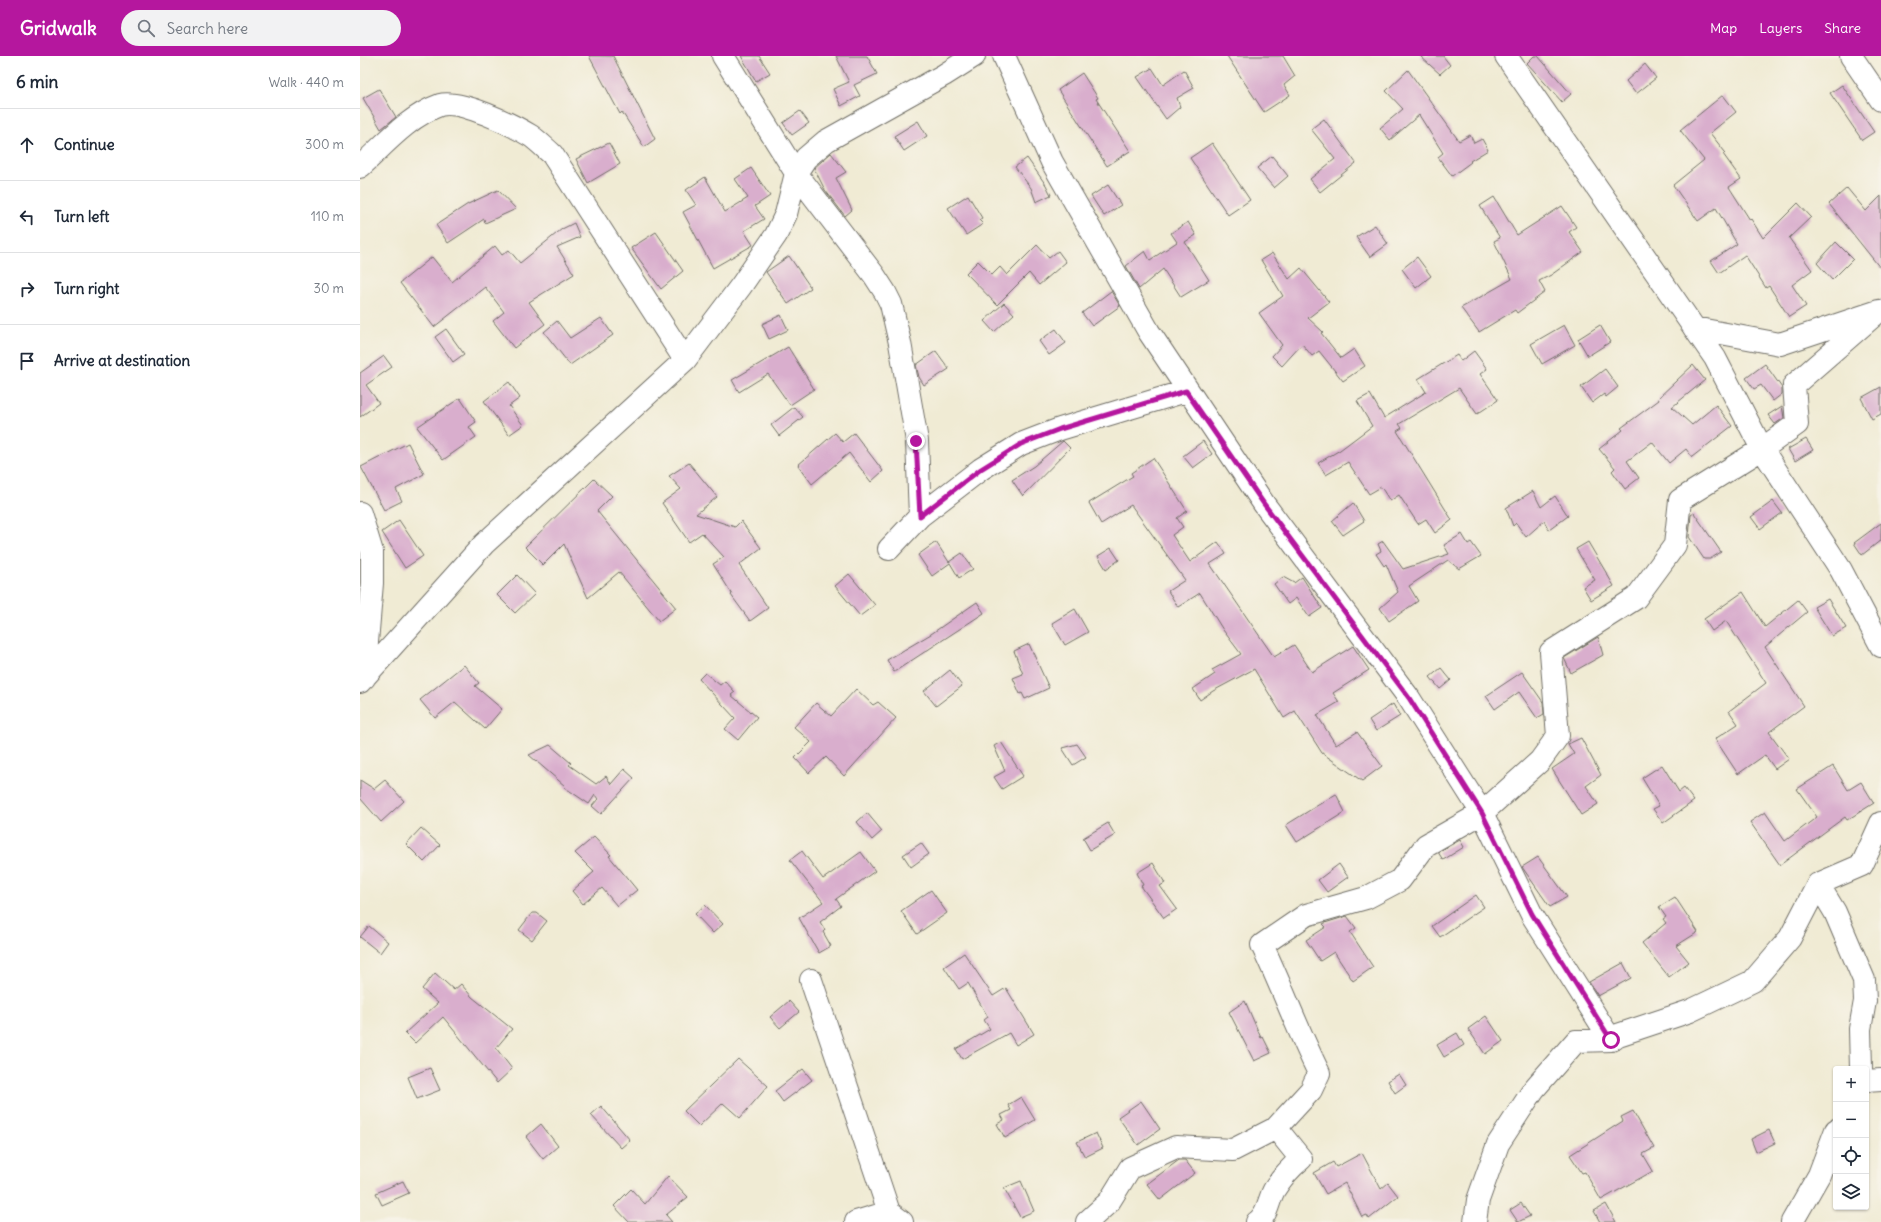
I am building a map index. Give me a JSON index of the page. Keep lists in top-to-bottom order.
{
  "page": {
    "header": "Gridwalk",
    "search": "Search here",
    "nav": ["Map", "Layers", "Share"],
    "heading": ["6 min", "Walk · 440 m"],
    "list": [
      ["Continue", "300 m"],
      ["Turn left", "110 m"],
      ["Turn right", "30 m"],
      "Arrive at destination"
    ],
    "map_buttons": ["+", "−"]
  }
}
